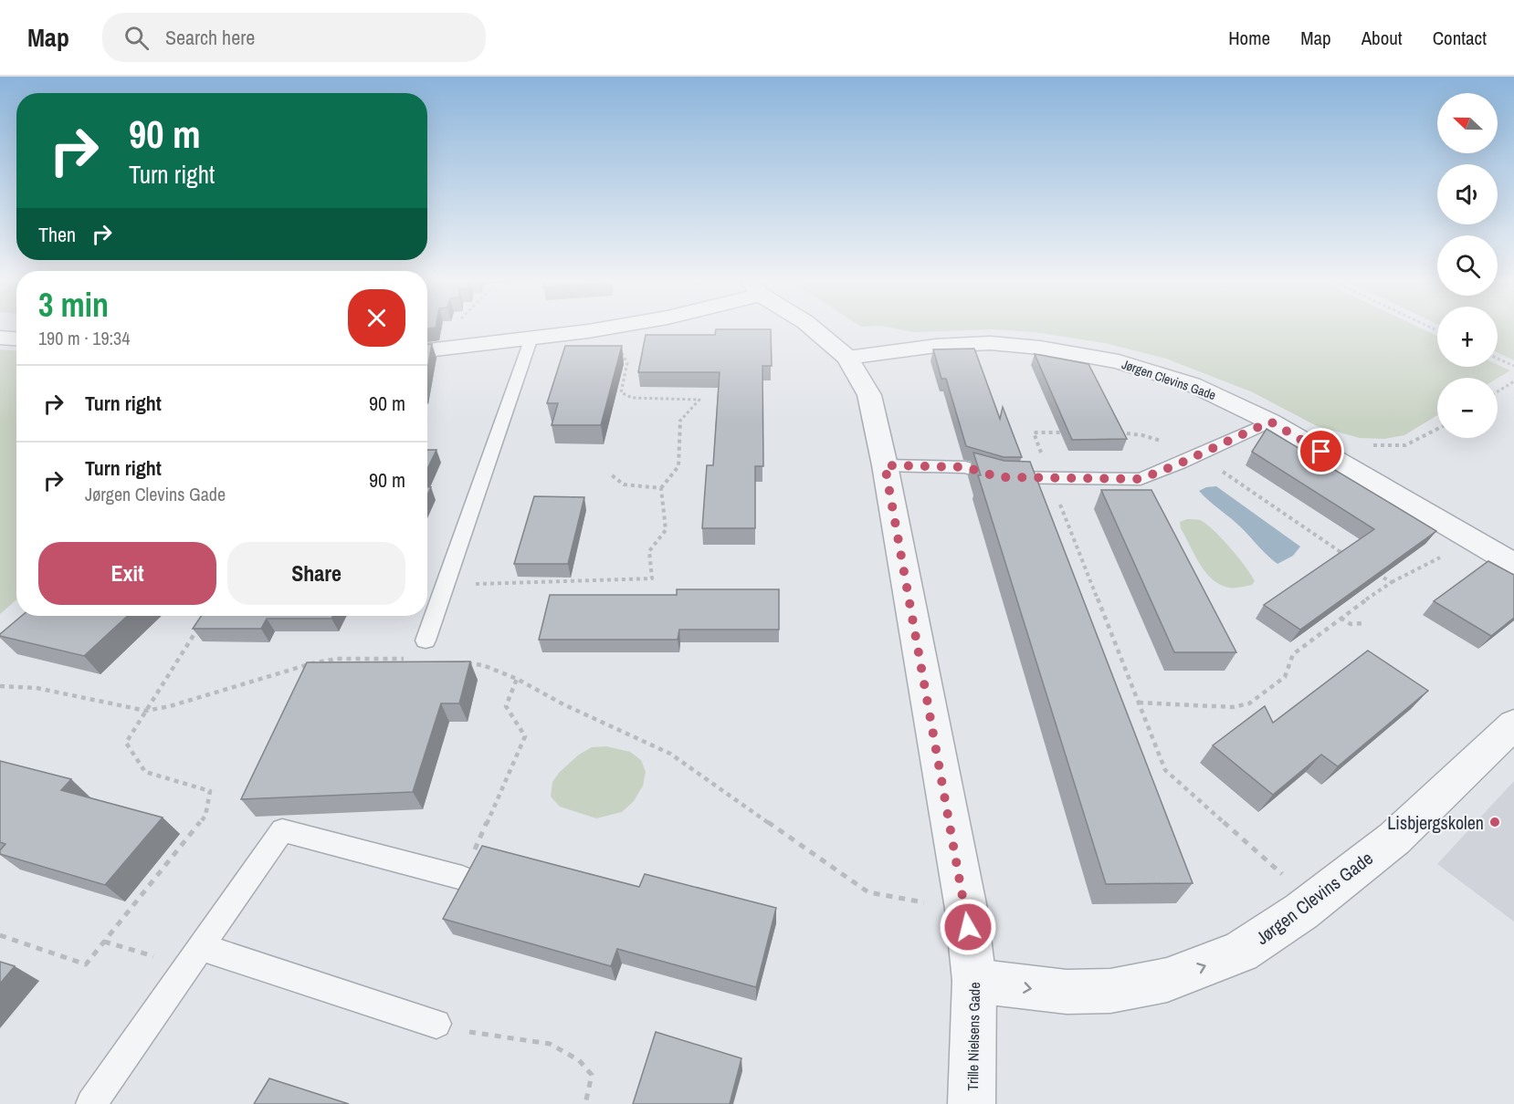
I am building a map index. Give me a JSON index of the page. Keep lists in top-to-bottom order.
{
  "streets": {
    "street": ["Jørgen Clevins Gade", "Trille Nielsens Gade"]
  },
  "crossings": [
    ["Jørgen Clevins Gade", "Trille Nielsens Gade"]
  ],
  "places": ["Lisbjergskolen"],
  "north": "left",
  "page": {
    "header": "Map",
    "search": "Search here",
    "nav": [
      "Home",
      "Map",
      "About",
      "Contact"
    ],
    "map_buttons": ["+", "−"],
    "turn": ["90 m", "Turn right"],
    "then": "Then",
    "heading": ["3 min", "190 m · 19:34"],
    "list": [
      {
        "name": "Turn right",
        "value": "90 m"
      },
      {
        "name": "Turn right",
        "note": "Jørgen Clevins Gade",
        "value": "90 m"
      }
    ],
    "buttons": ["Exit", "Share"]
  }
}
